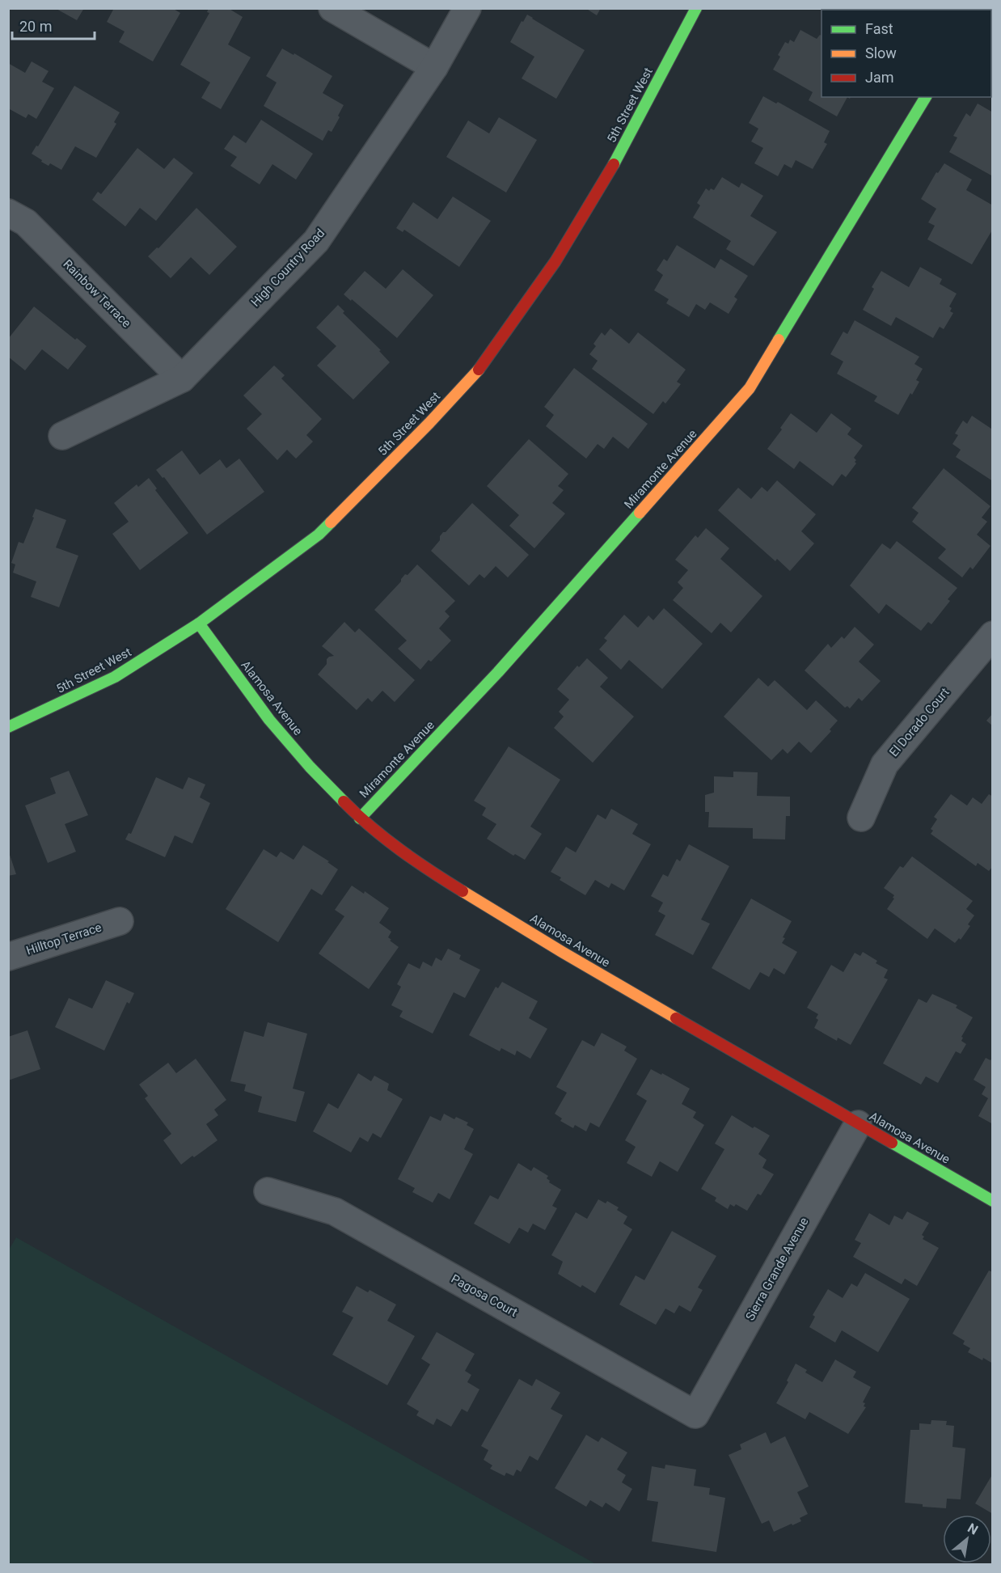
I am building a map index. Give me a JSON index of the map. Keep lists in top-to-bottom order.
{
  "streets": {
    "street": [
      "5th Street West",
      "High Country Road",
      "Rainbow Terrace",
      "Miramonte Avenue",
      "Alamosa Avenue",
      "El Dorado Court",
      "Hilltop Terrace",
      "Sierra Grande Avenue",
      "Pagosa Court"
    ]
  },
  "crossings": [
    ["5th Street West", "Alamosa Avenue"],
    ["High Country Road", "Rainbow Terrace"],
    ["Miramonte Avenue", "Alamosa Avenue"],
    ["Alamosa Avenue", "Sierra Grande Avenue"],
    ["Sierra Grande Avenue", "Pagosa Court"]
  ],
  "legend": ["Fast", "Slow", "Jam"],
  "scale_bar": "20 m",
  "north": "top right"
}
